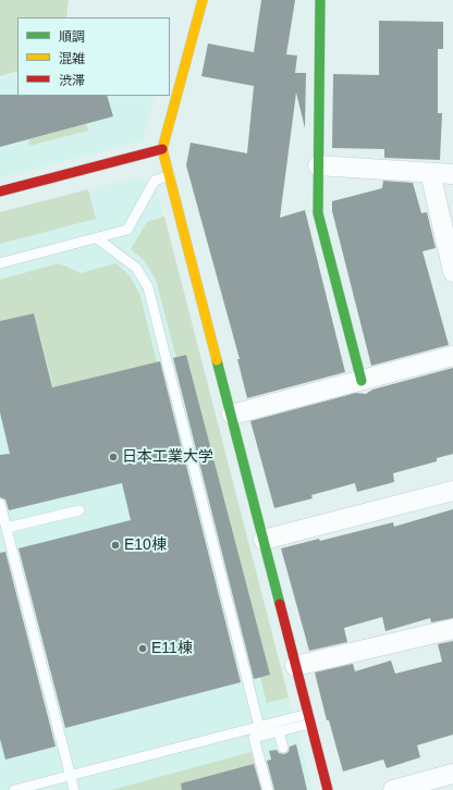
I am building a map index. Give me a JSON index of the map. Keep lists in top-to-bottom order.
{
  "places": ["日本工業大学", "E10棟", "E11棟"],
  "legend": ["順調", "混雑", "渋滞"]
}
